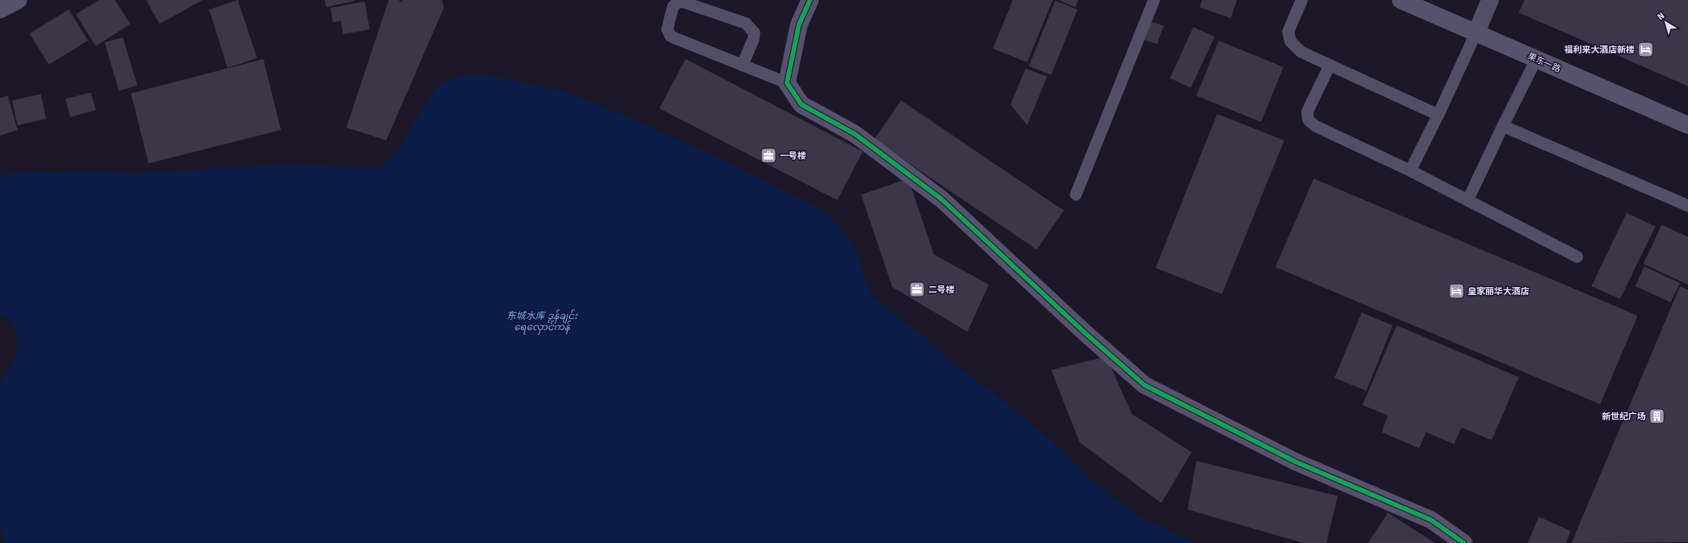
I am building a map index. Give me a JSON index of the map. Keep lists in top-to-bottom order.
{
  "streets": {
    "street": ["果东一路"]
  },
  "water": ["东城水库 ဒွန်ချင်း ရေလှောင်ကန်"],
  "places": {
    "hotel": ["福利来大酒店新楼", "皇家丽华大酒店"],
    "office": ["一号楼", "二号楼"],
    "building": ["新世纪广场"]
  },
  "north": "top left"
}
